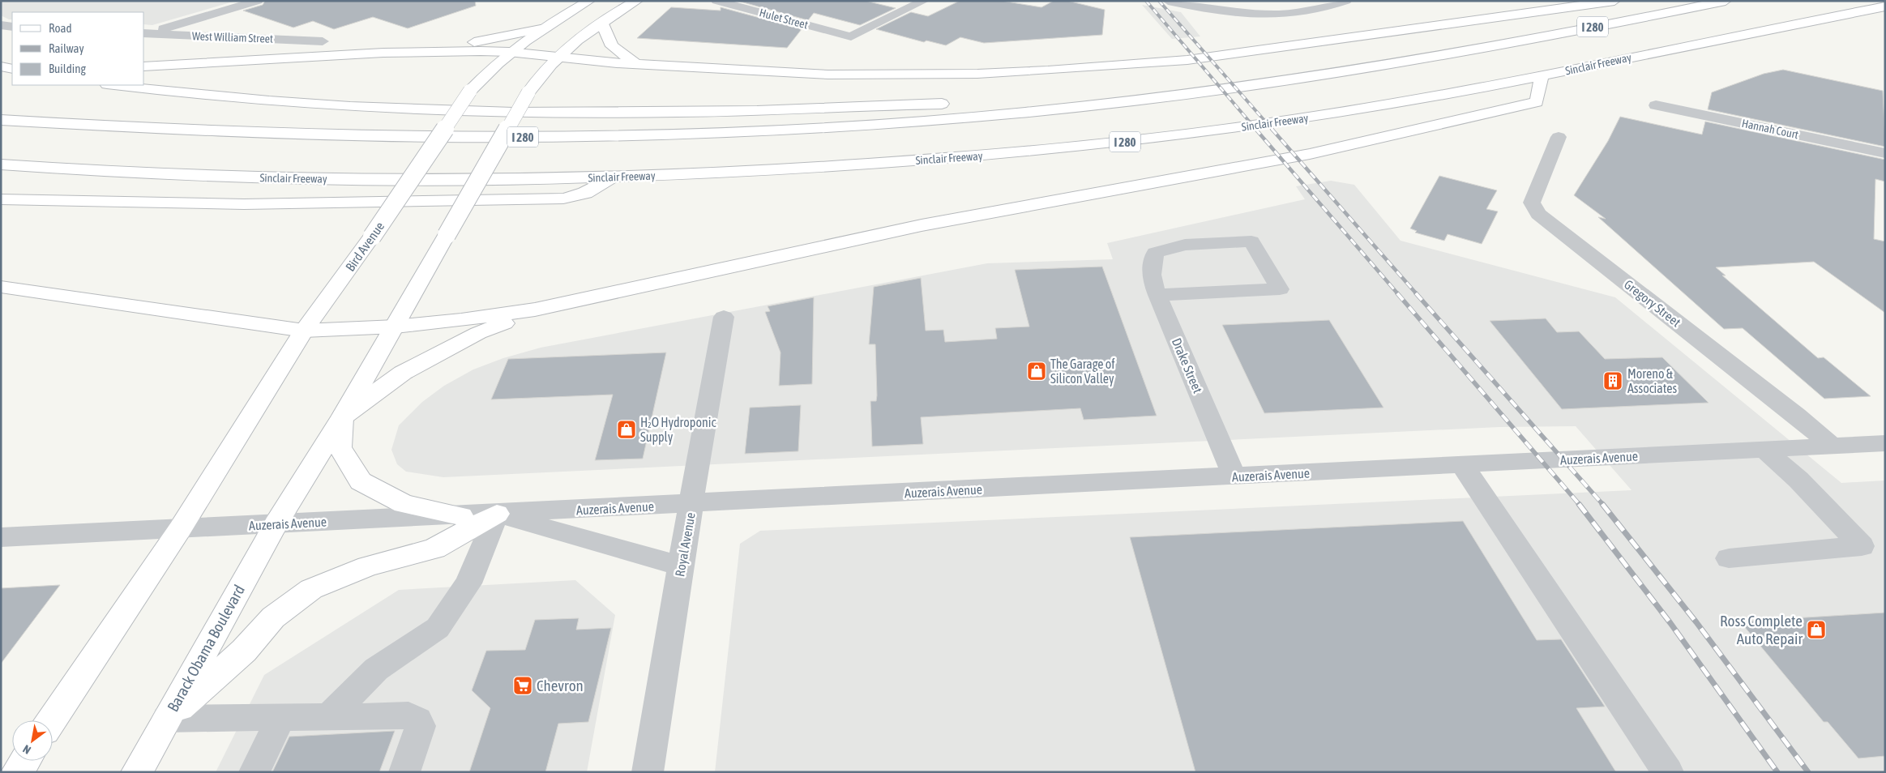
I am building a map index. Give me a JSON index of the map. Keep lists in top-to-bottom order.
{
  "streets": {
    "main road": [
      "I 280",
      "Sinclair Freeway",
      "Bird Avenue",
      "Barack Obama Boulevard"
    ],
    "street": [
      "Hulet Street",
      "West William Street",
      "Hannah Court",
      "Gregory Street",
      "Drake Street",
      "Auzerais Avenue",
      "Royal Avenue"
    ]
  },
  "crossings": [
    ["Bird Avenue", "Auzerais Avenue"],
    ["Gregory Street", "Auzerais Avenue"],
    ["Drake Street", "Auzerais Avenue"],
    ["Auzerais Avenue", "Royal Avenue"],
    ["Auzerais Avenue", "Barack Obama Boulevard"]
  ],
  "places": {
    "shop": ["The Garage of Silicon Valley", "H₂O Hydroponic Supply", "Ross Complete Auto Repair"],
    "building": ["Moreno & Associates"],
    "supermarket": ["Chevron"]
  },
  "legend": ["Road", "Railway", "Building"],
  "north": "bottom left"
}
